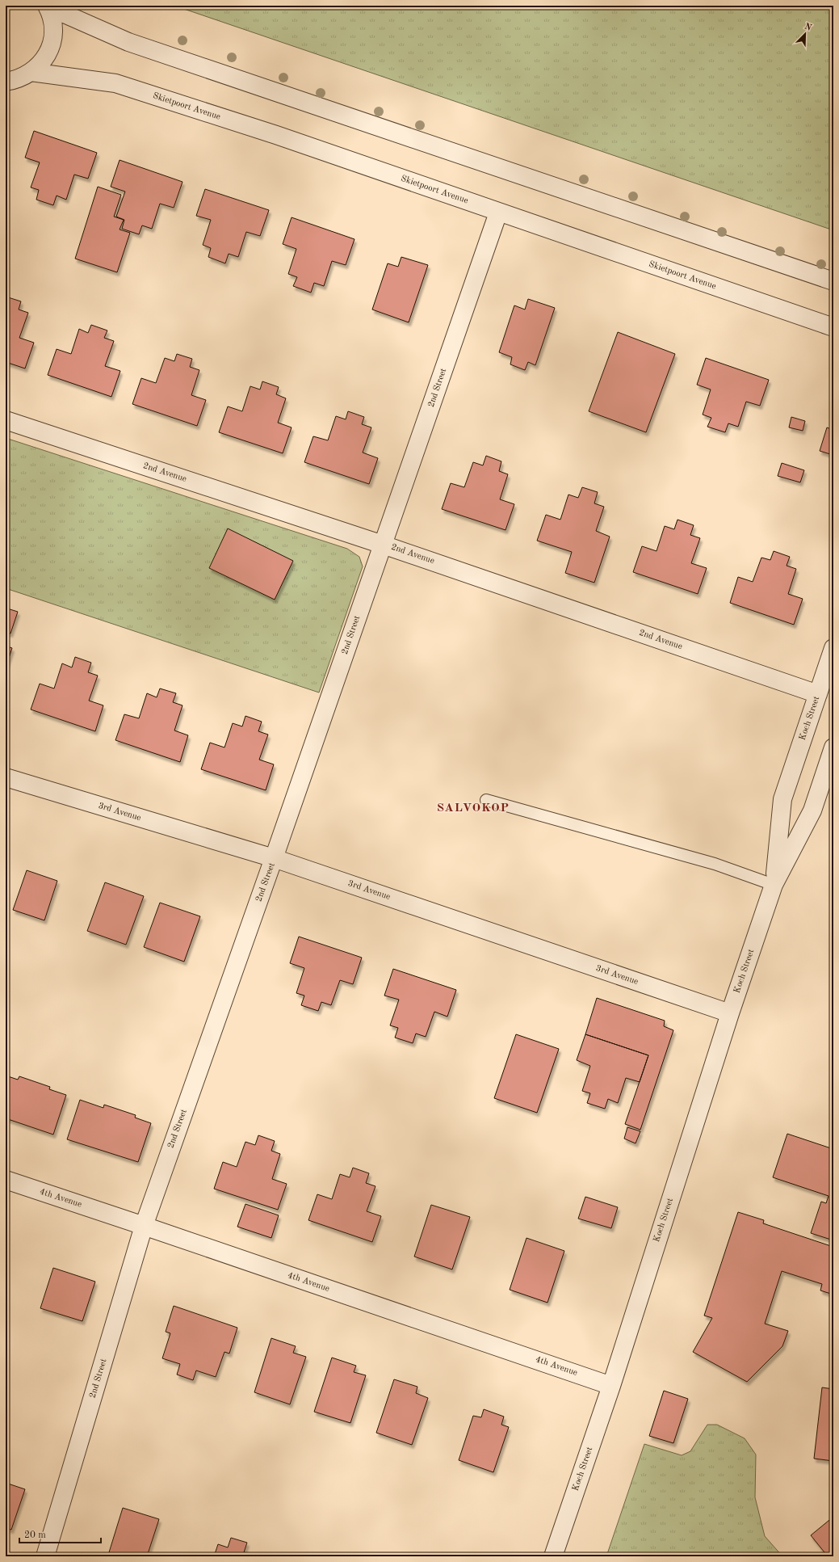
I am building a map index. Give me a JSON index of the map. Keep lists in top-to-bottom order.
{
  "streets": {
    "street": [
      "Skietpoort Avenue",
      "2nd Street",
      "2nd Avenue",
      "Koch Street",
      "3rd Avenue",
      "4th Avenue"
    ]
  },
  "crossings": [
    ["Skietpoort Avenue", "2nd Street"],
    ["2nd Street", "2nd Avenue"],
    ["2nd Street", "3rd Avenue"],
    ["2nd Street", "4th Avenue"],
    ["2nd Avenue", "Koch Street"],
    ["Koch Street", "3rd Avenue"],
    ["Koch Street", "4th Avenue"]
  ],
  "districts": ["SALVOKOP"],
  "scale_bar": "20 m",
  "north": "top right"
}
